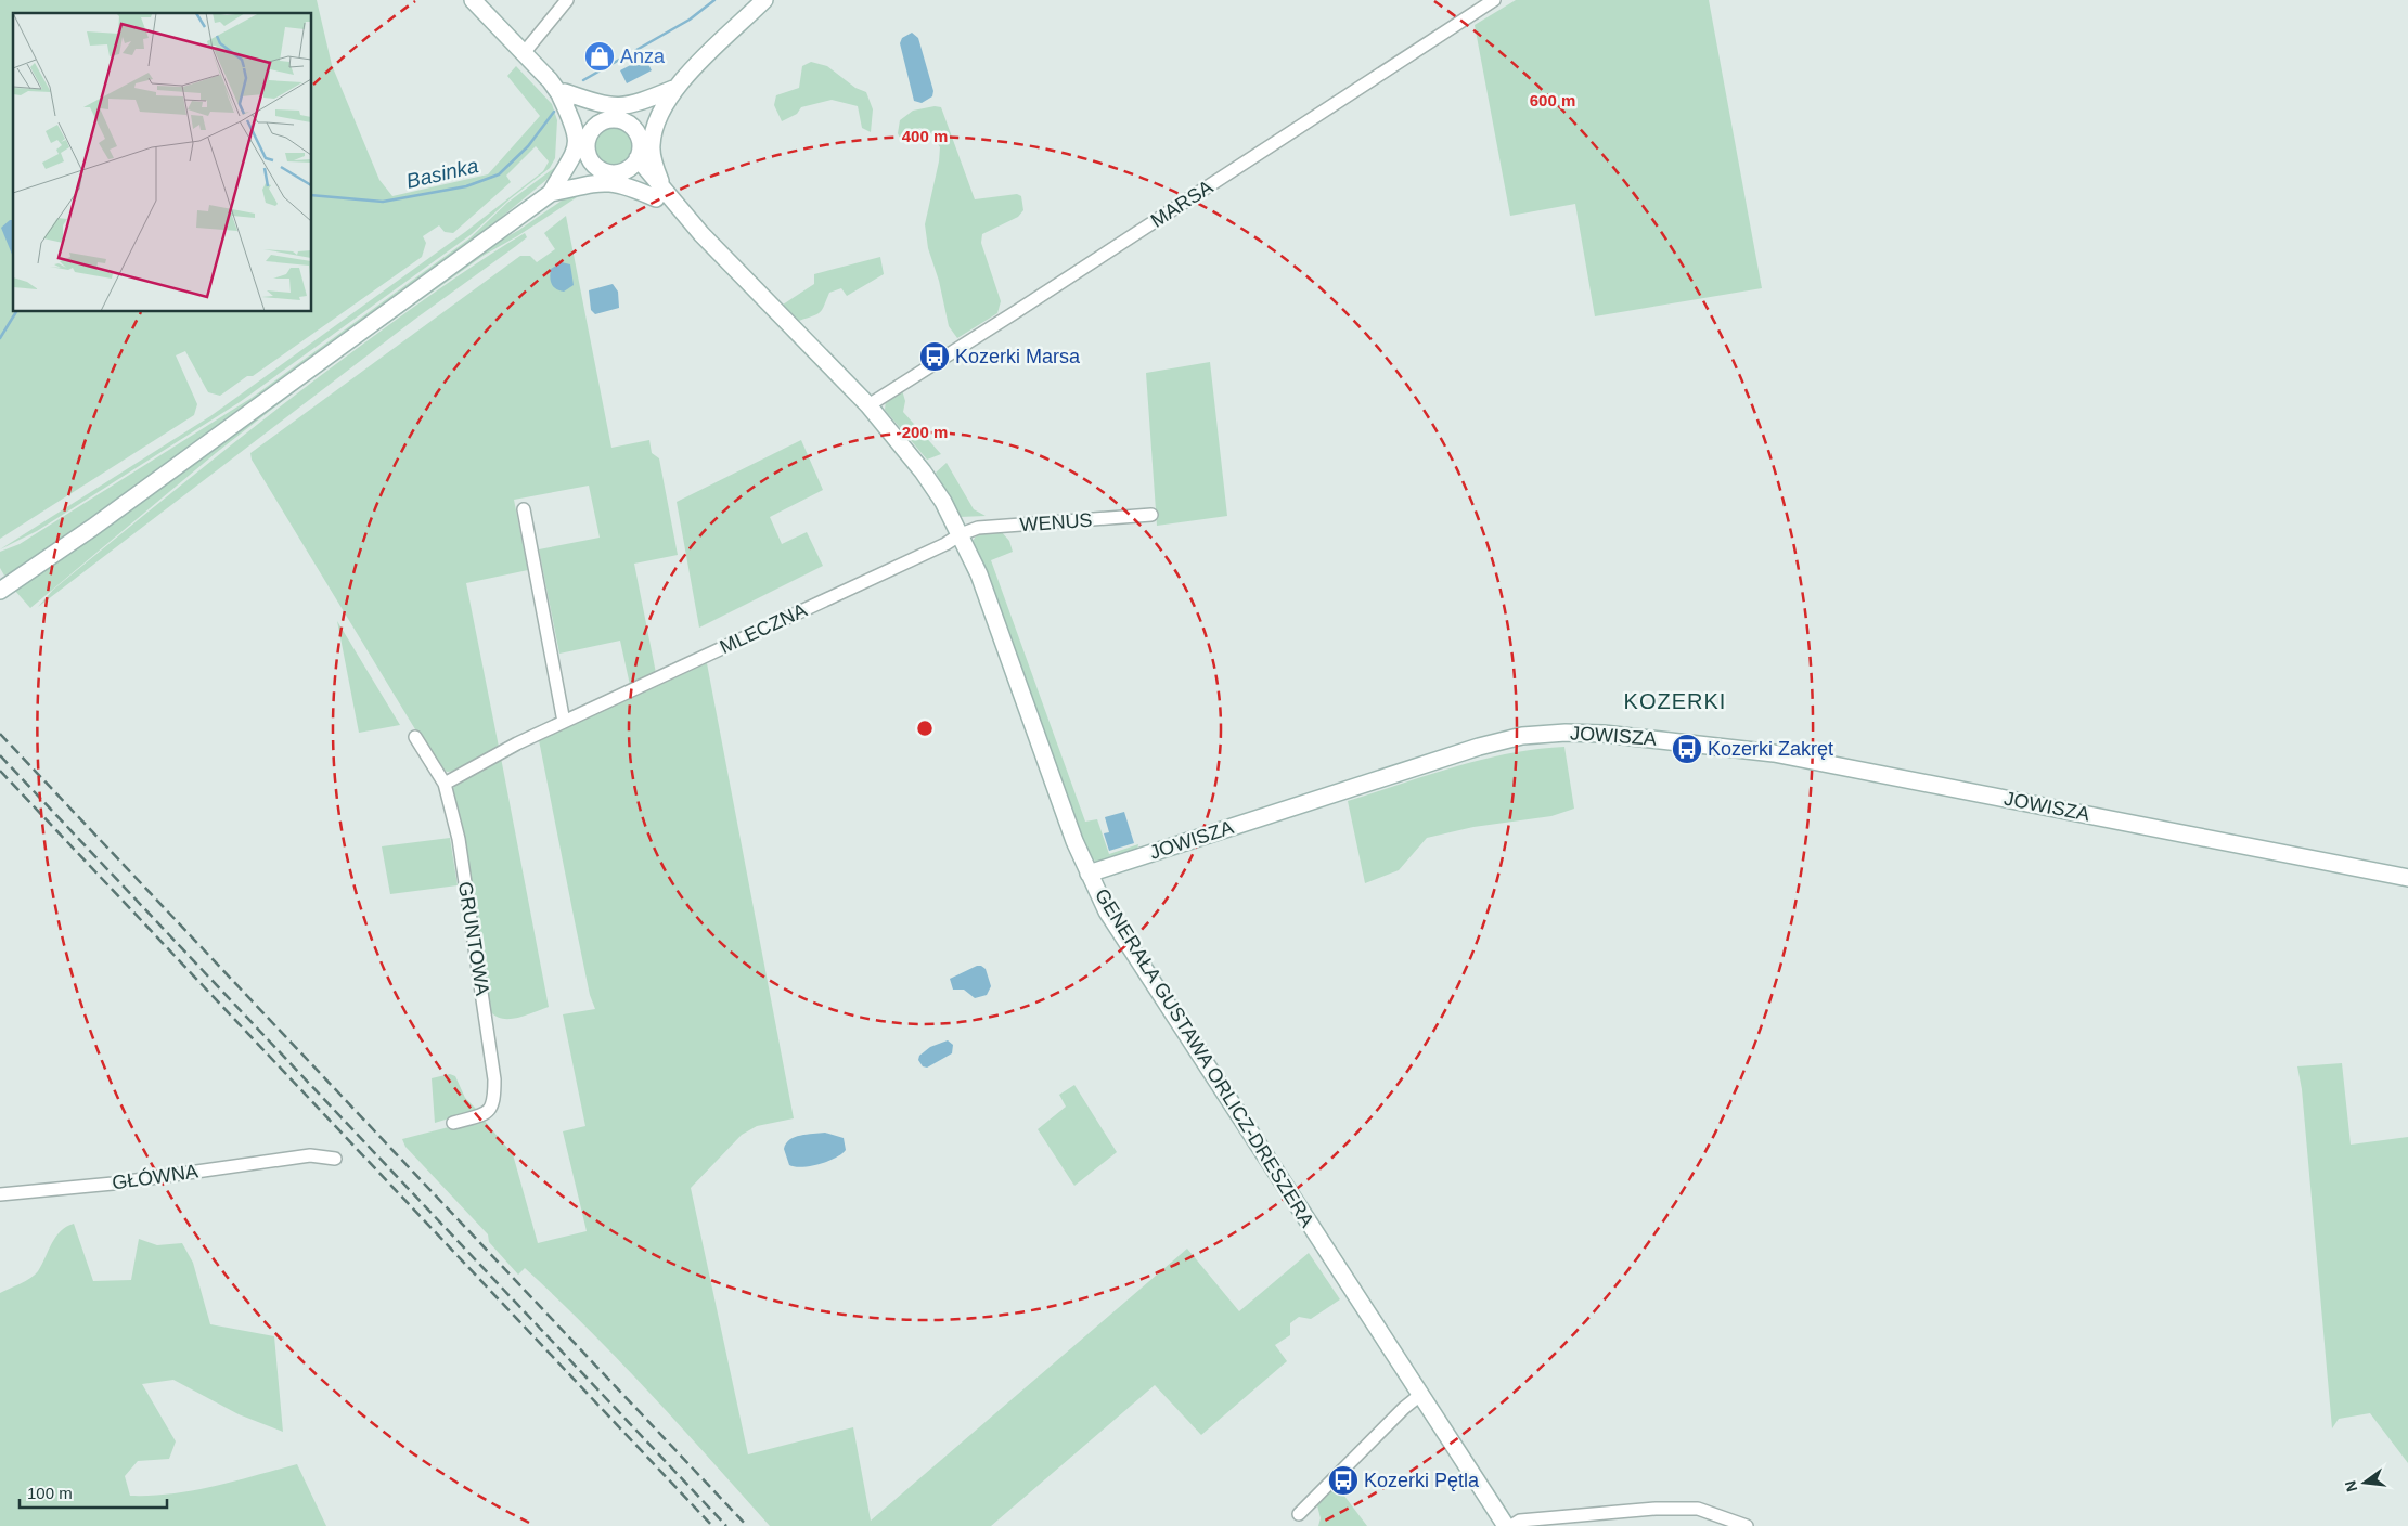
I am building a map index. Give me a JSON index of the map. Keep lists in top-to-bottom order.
{
  "streets": {
    "main road": ["JOWISZA", "GENERAŁA GUSTAWA ORLICZ-DRESZERA"],
    "street": [
      "MARSA",
      "WENUS",
      "MLECZNA",
      "GRUNTOWA",
      "GŁÓWNA"
    ]
  },
  "crossings": [
    ["MARSA", "GENERAŁA GUSTAWA ORLICZ-DRESZERA"],
    ["WENUS", "MLECZNA"],
    ["WENUS", "GENERAŁA GUSTAWA ORLICZ-DRESZERA"],
    ["MLECZNA", "GRUNTOWA"],
    ["MLECZNA", "GENERAŁA GUSTAWA ORLICZ-DRESZERA"],
    ["JOWISZA", "GENERAŁA GUSTAWA ORLICZ-DRESZERA"]
  ],
  "districts": ["KOZERKI"],
  "water": ["Basinka"],
  "places": {
    "shop": ["Anza"],
    "bus stop": ["Kozerki Marsa", "Kozerki Zakręt", "Kozerki Pętla"]
  },
  "scale_bar": "100 m",
  "north": "left",
  "rings": ["600 m", "400 m", "200 m"]
}
